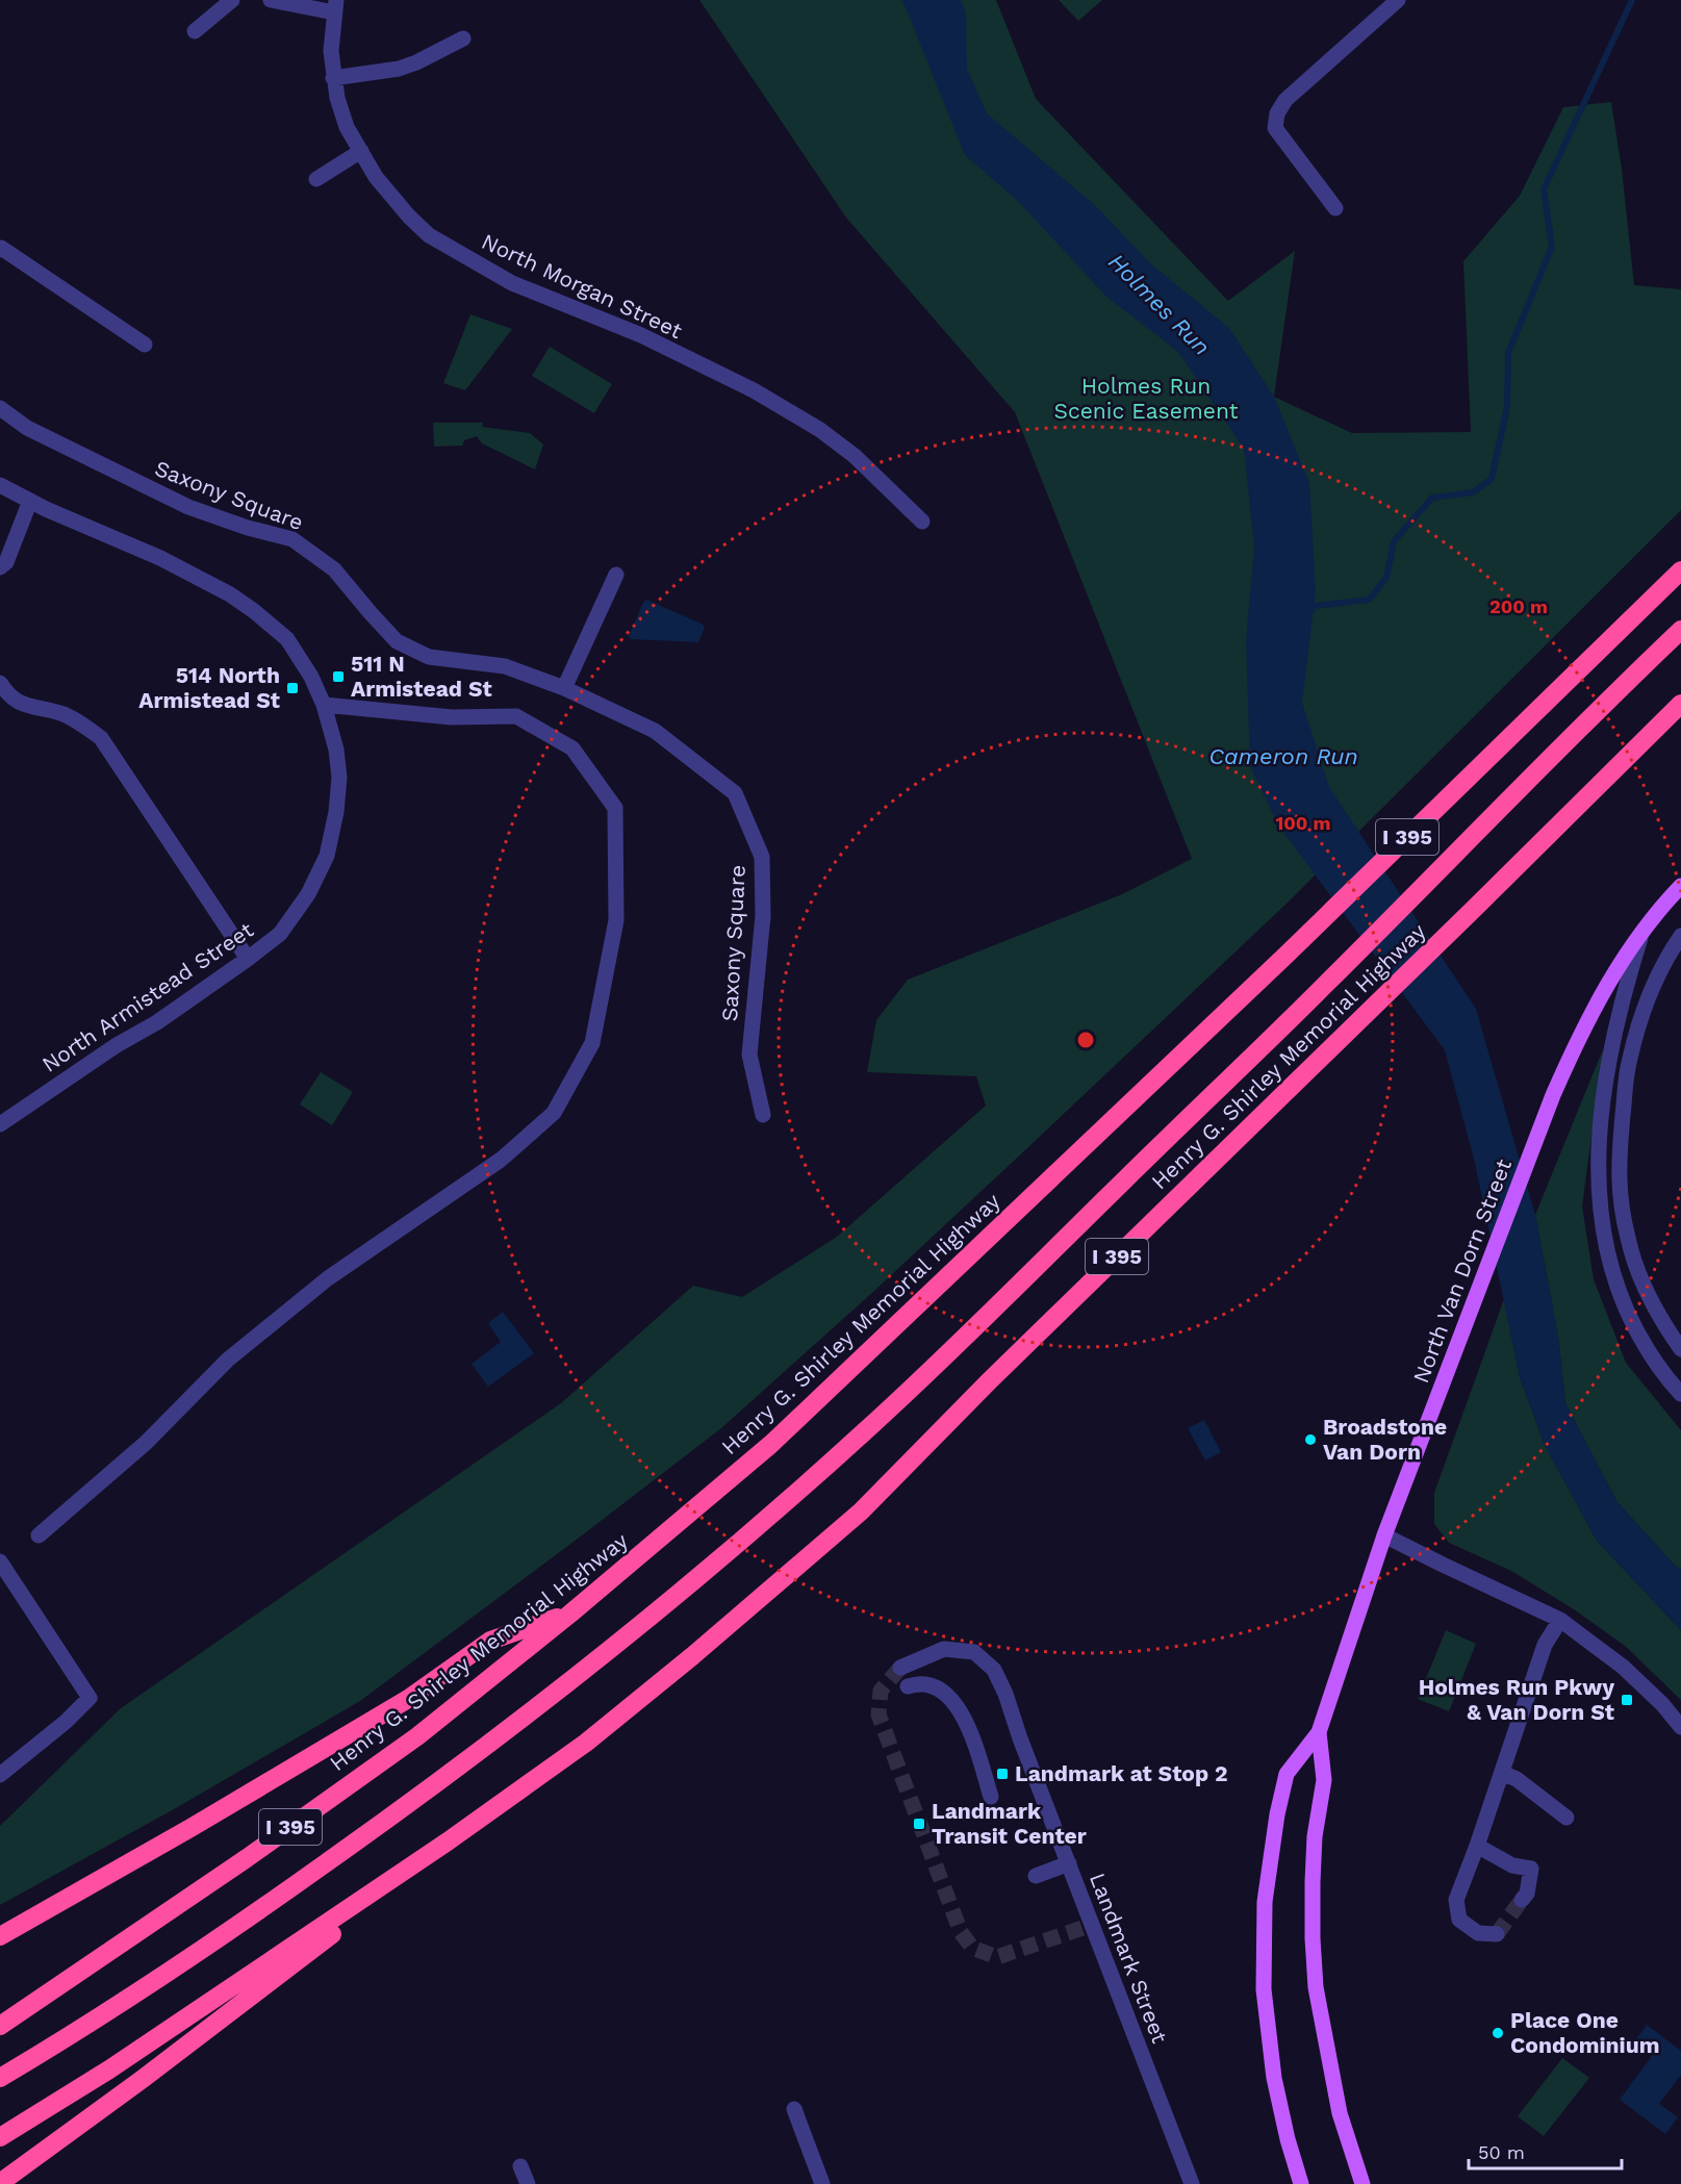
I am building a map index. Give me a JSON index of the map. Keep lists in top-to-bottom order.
{
  "streets": {
    "highway": ["I 395", "Henry G. Shirley Memorial Highway"],
    "main road": ["North Van Dorn Street"],
    "street": [
      "North Morgan Street",
      "Saxony Square",
      "North Armistead Street",
      "Landmark Street"
    ]
  },
  "water": ["Holmes Run", "Cameron Run"],
  "parks": ["Holmes Run Scenic Easement"],
  "places": {
    "transit": [
      "511 N Armistead St",
      "514 North Armistead St",
      "Holmes Run Pkwy & Van Dorn St",
      "Landmark at Stop 2",
      "Landmark Transit Center"
    ],
    "other": ["Broadstone Van Dorn", "Place One Condominium"]
  },
  "scale_bar": "50 m",
  "rings": ["200 m", "100 m"]
}
